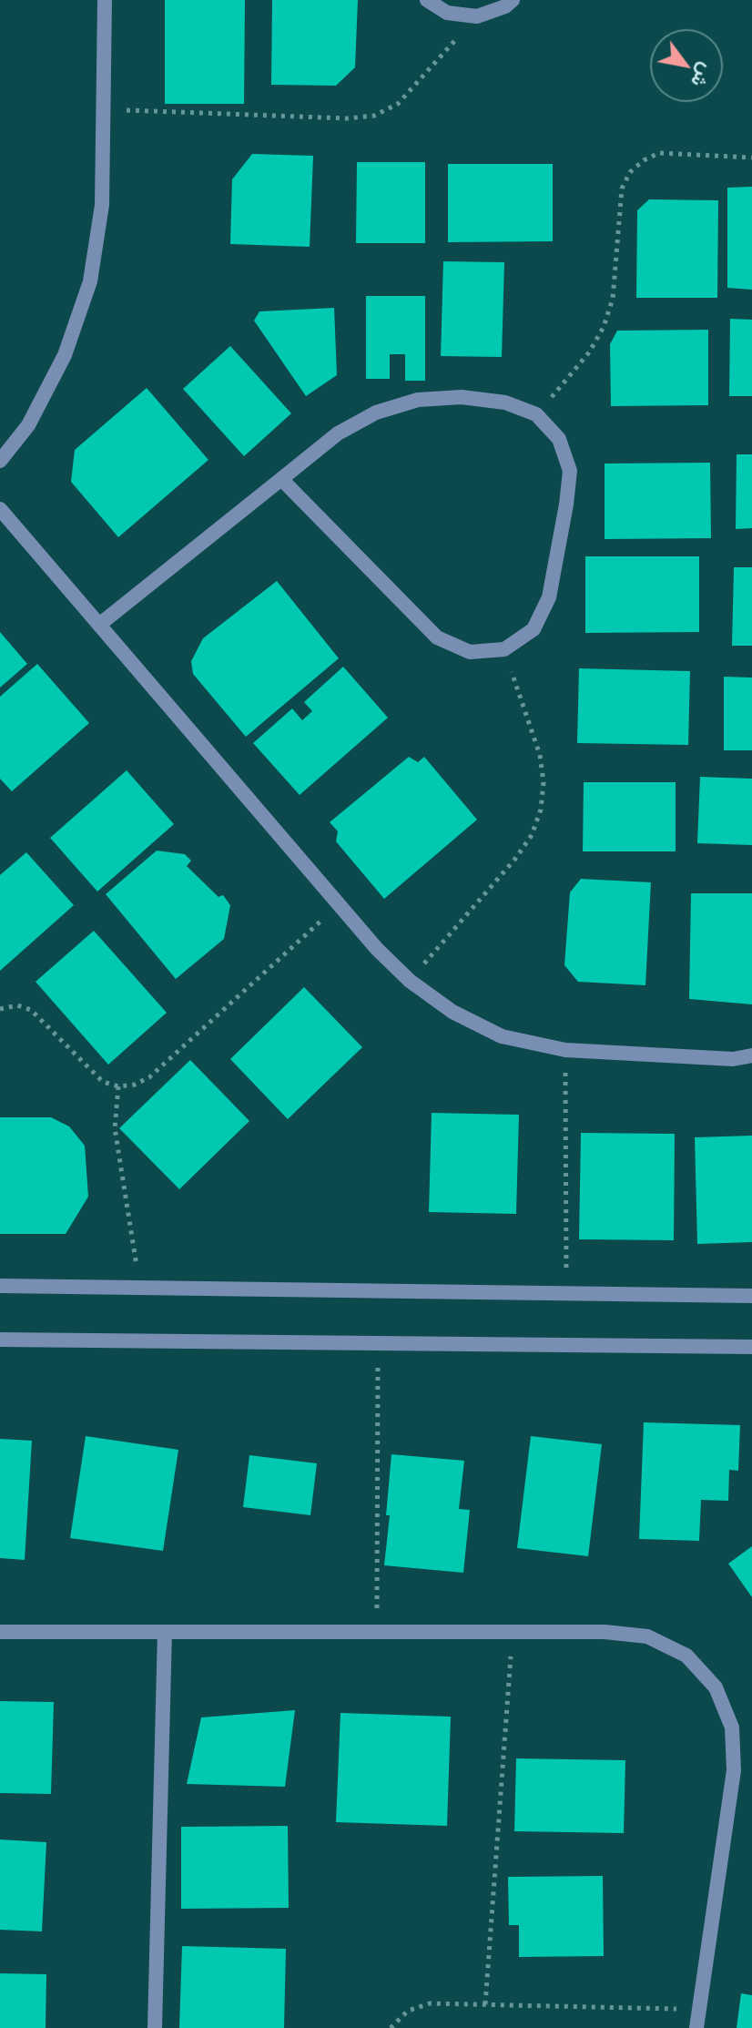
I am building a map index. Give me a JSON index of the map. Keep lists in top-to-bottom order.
{
  "north": "bottom right"
}
